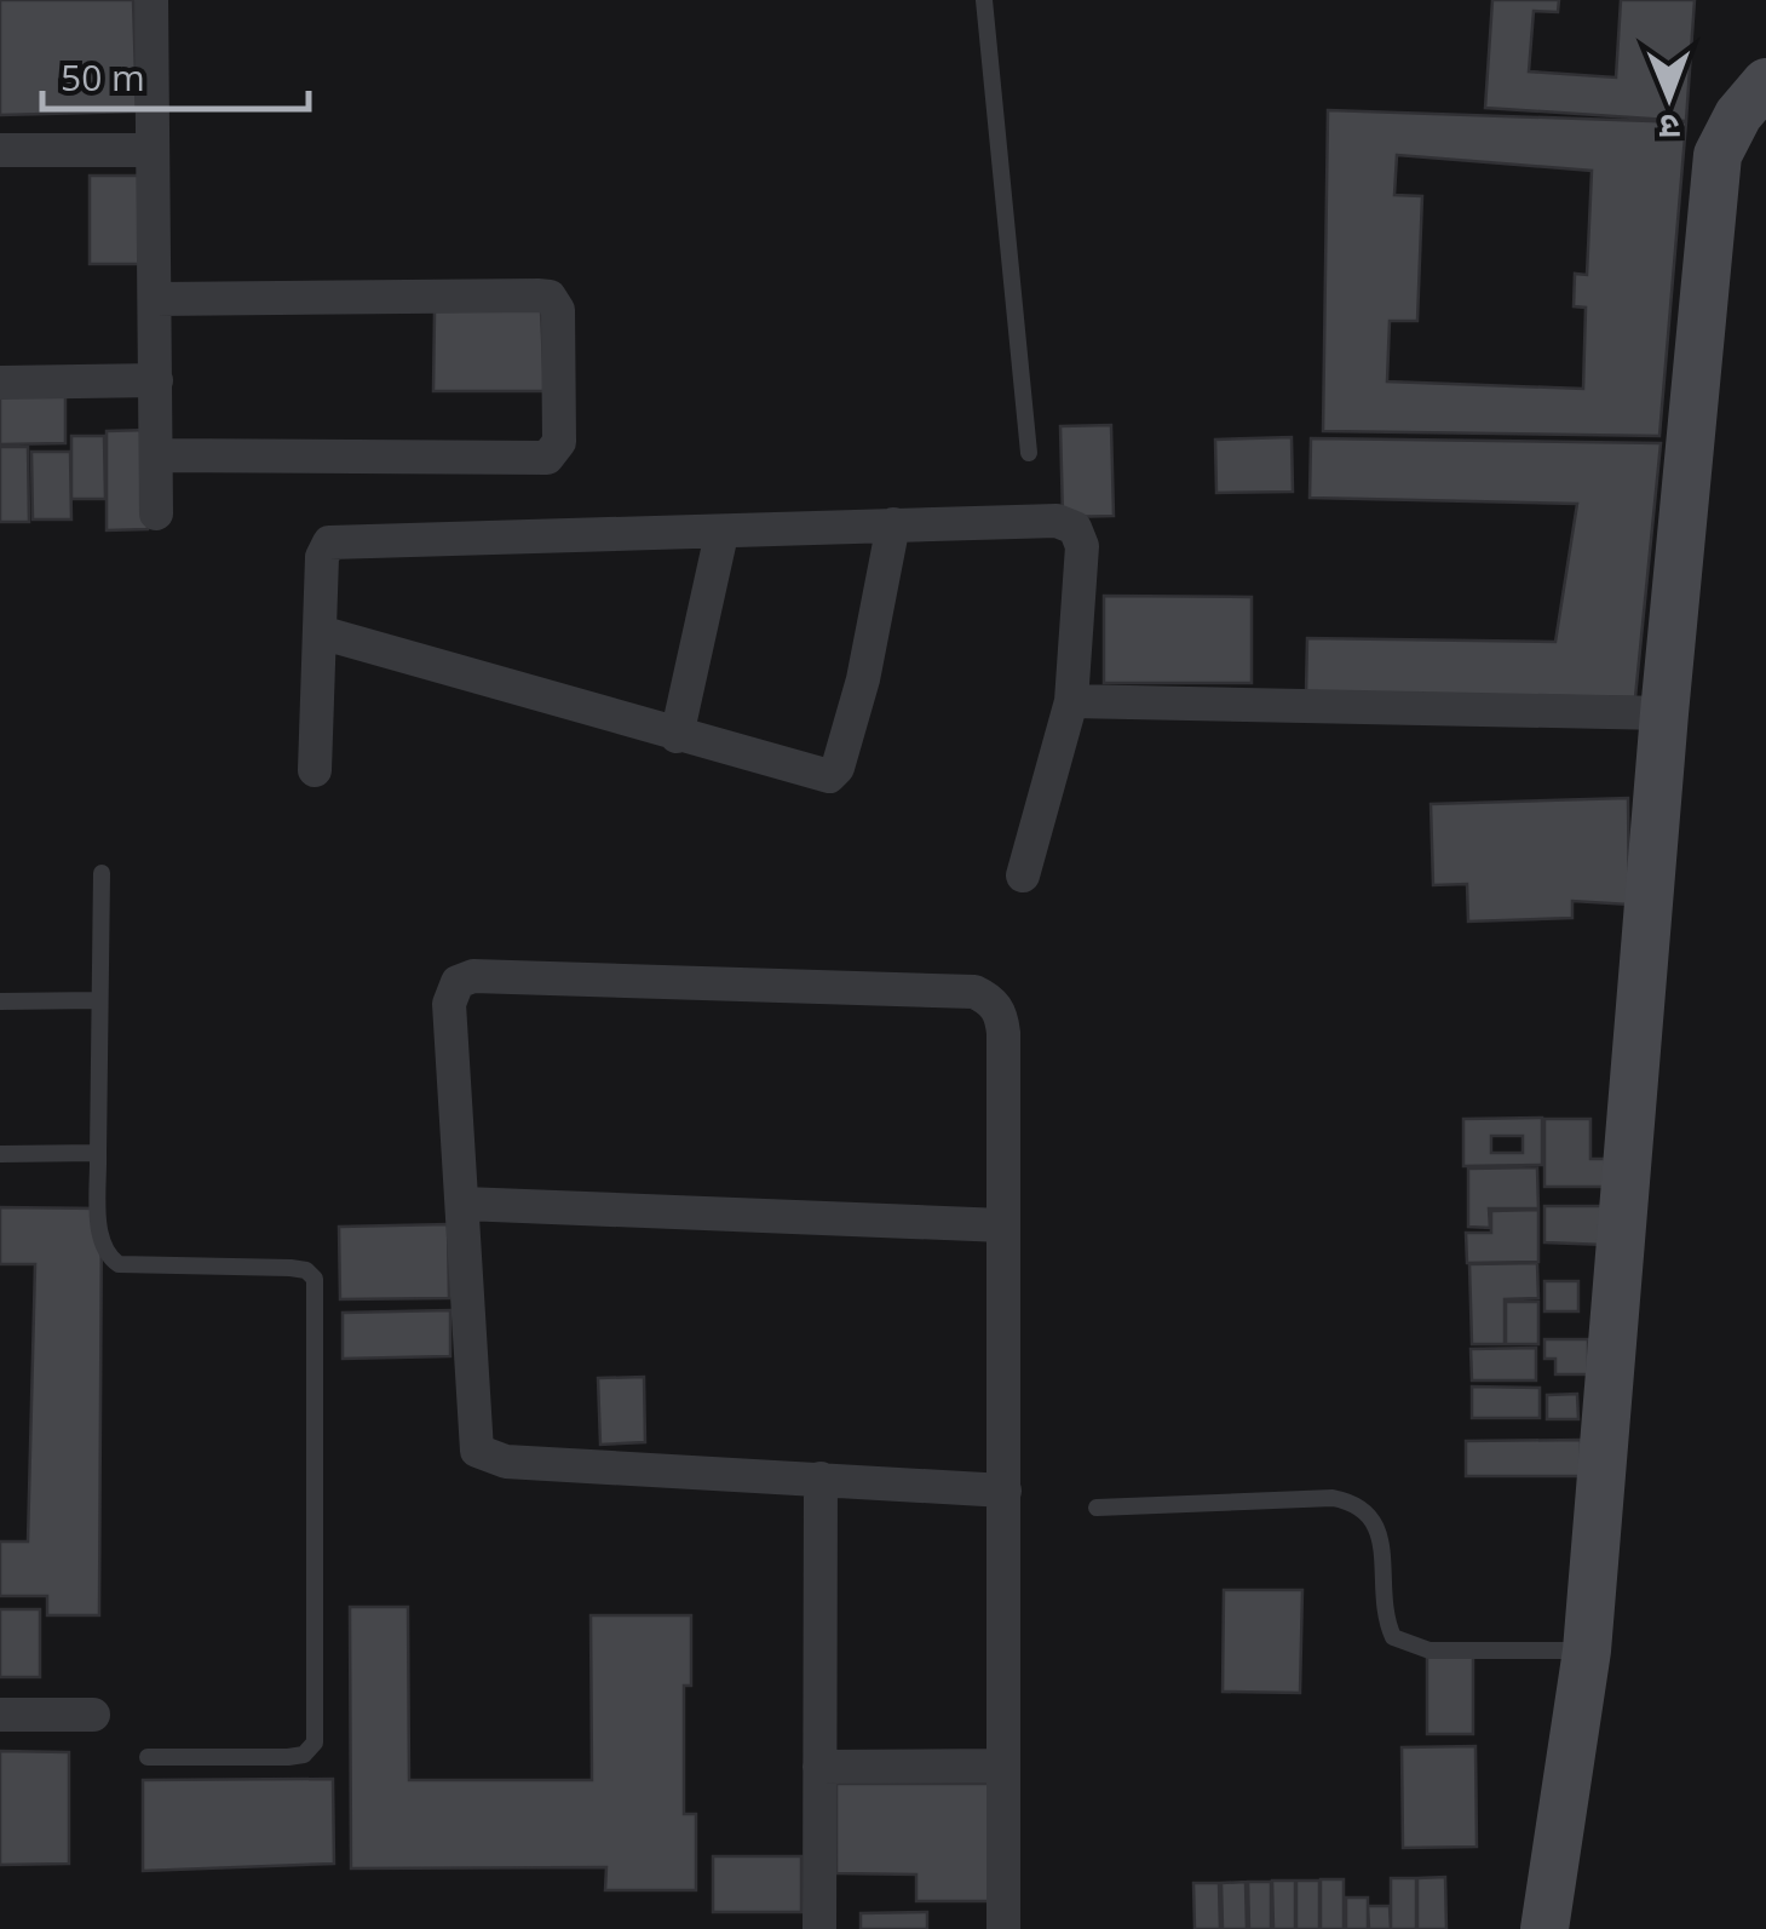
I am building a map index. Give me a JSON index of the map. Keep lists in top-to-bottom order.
{
  "scale_bar": "50 m",
  "north": "bottom"
}
